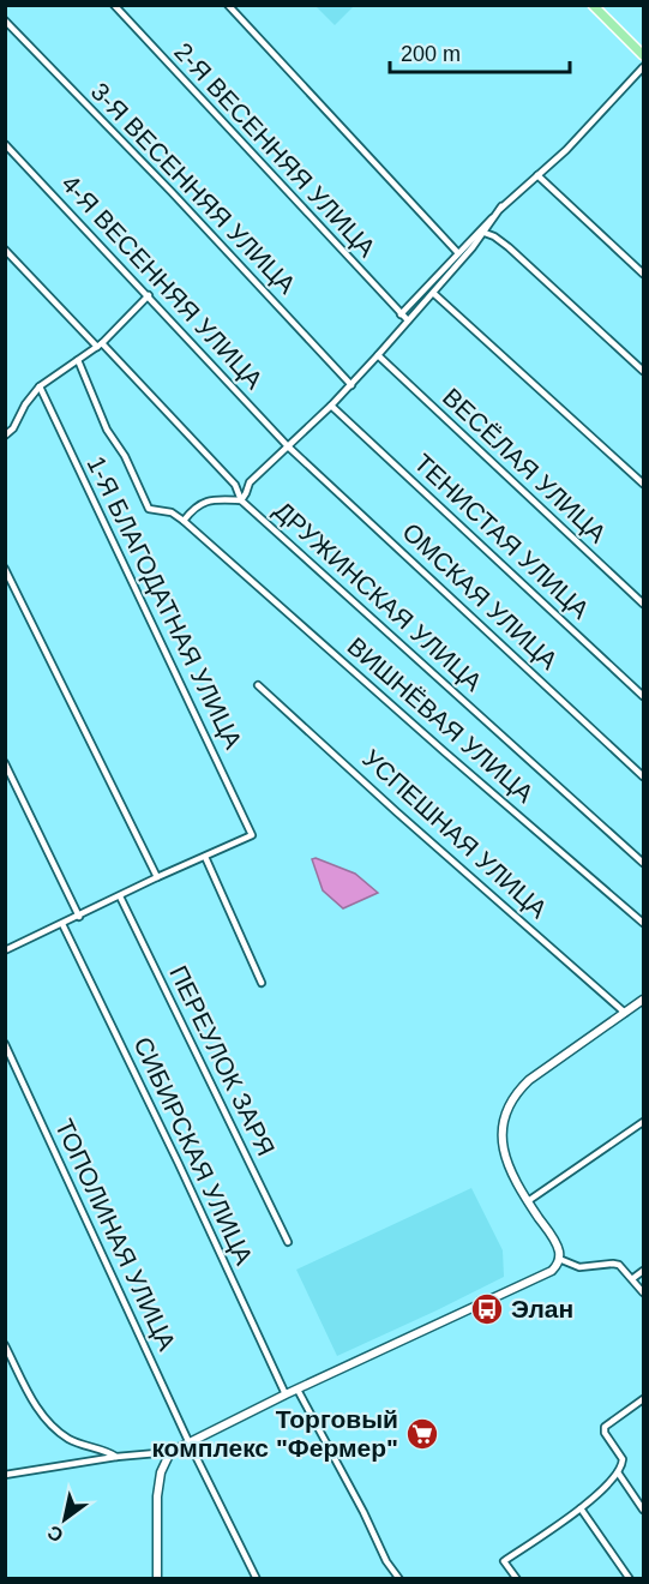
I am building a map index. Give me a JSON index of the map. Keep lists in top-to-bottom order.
{
  "streets": {
    "street": [
      "2-Я ВЕСЕННЯЯ УЛИЦА",
      "3-Я ВЕСЕННЯЯ УЛИЦА",
      "4-Я ВЕСЕННЯЯ УЛИЦА",
      "ВЕСЁЛАЯ УЛИЦА",
      "ТЕНИСТАЯ УЛИЦА",
      "ДРУЖИНСКАЯ УЛИЦА",
      "ОМСКАЯ УЛИЦА",
      "1-Я БЛАГОДАТНАЯ УЛИЦА",
      "ВИШНЁВАЯ УЛИЦА",
      "УСПЕШНАЯ УЛИЦА",
      "ПЕРЕУЛОК ЗАРЯ",
      "СИБИРСКАЯ УЛИЦА",
      "ТОПОЛИНАЯ УЛИЦА"
    ]
  },
  "crossings": [
    ["4-Я ВЕСЕННЯЯ УЛИЦА", "ОМСКАЯ УЛИЦА"]
  ],
  "places": {
    "bus stop": ["Элан"],
    "supermarket": ["Торговый комплекс \"Фермер\""]
  },
  "scale_bar": "200 m",
  "north": "bottom left"
}
